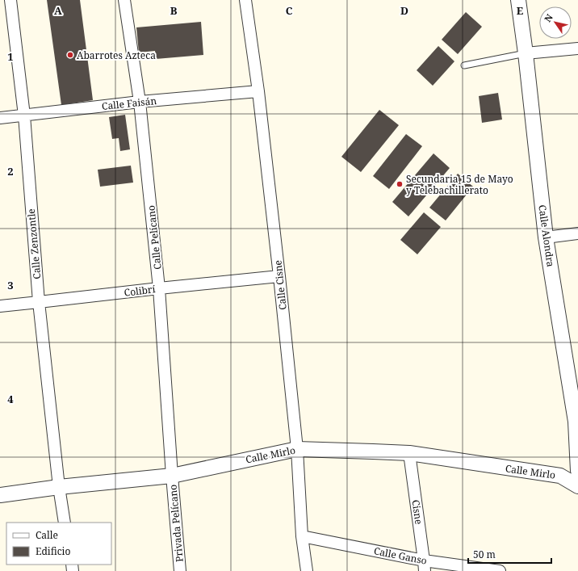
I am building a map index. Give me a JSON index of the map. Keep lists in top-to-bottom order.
{
  "streets": {
    "street": [
      "Calle Faisán",
      "Calle Alondra",
      "Calle Pelícano",
      "Calle Zenzontle",
      "Calle Cisne",
      "Colibrí",
      "Calle Mirlo",
      "Cisne",
      "Privada Pelícano",
      "Calle Ganso"
    ]
  },
  "crossings": [
    ["Calle Faisán", "Calle Pelícano"],
    ["Calle Faisán", "Calle Zenzontle"],
    ["Calle Faisán", "Calle Cisne"],
    ["Calle Pelícano", "Colibrí"],
    ["Calle Pelícano", "Calle Mirlo"],
    ["Calle Pelícano", "Privada Pelícano"],
    ["Calle Zenzontle", "Colibrí"],
    ["Calle Zenzontle", "Calle Mirlo"],
    ["Calle Cisne", "Colibrí"],
    ["Calle Cisne", "Calle Mirlo"],
    ["Calle Cisne", "Calle Ganso"],
    ["Calle Mirlo", "Cisne"],
    ["Calle Mirlo", "Privada Pelícano"],
    ["Cisne", "Calle Ganso"]
  ],
  "places": ["Abarrotes Azteca", "Secundaria 15 de Mayo y Telebachillerato"],
  "legend": ["Calle", "Edificio"],
  "scale_bar": "50 m",
  "north": "top left",
  "grid": {
    "columns": [
      "A",
      "B",
      "C",
      "D",
      "E"
    ],
    "rows": [
      "1",
      "2",
      "3",
      "4"
    ]
  }
}
